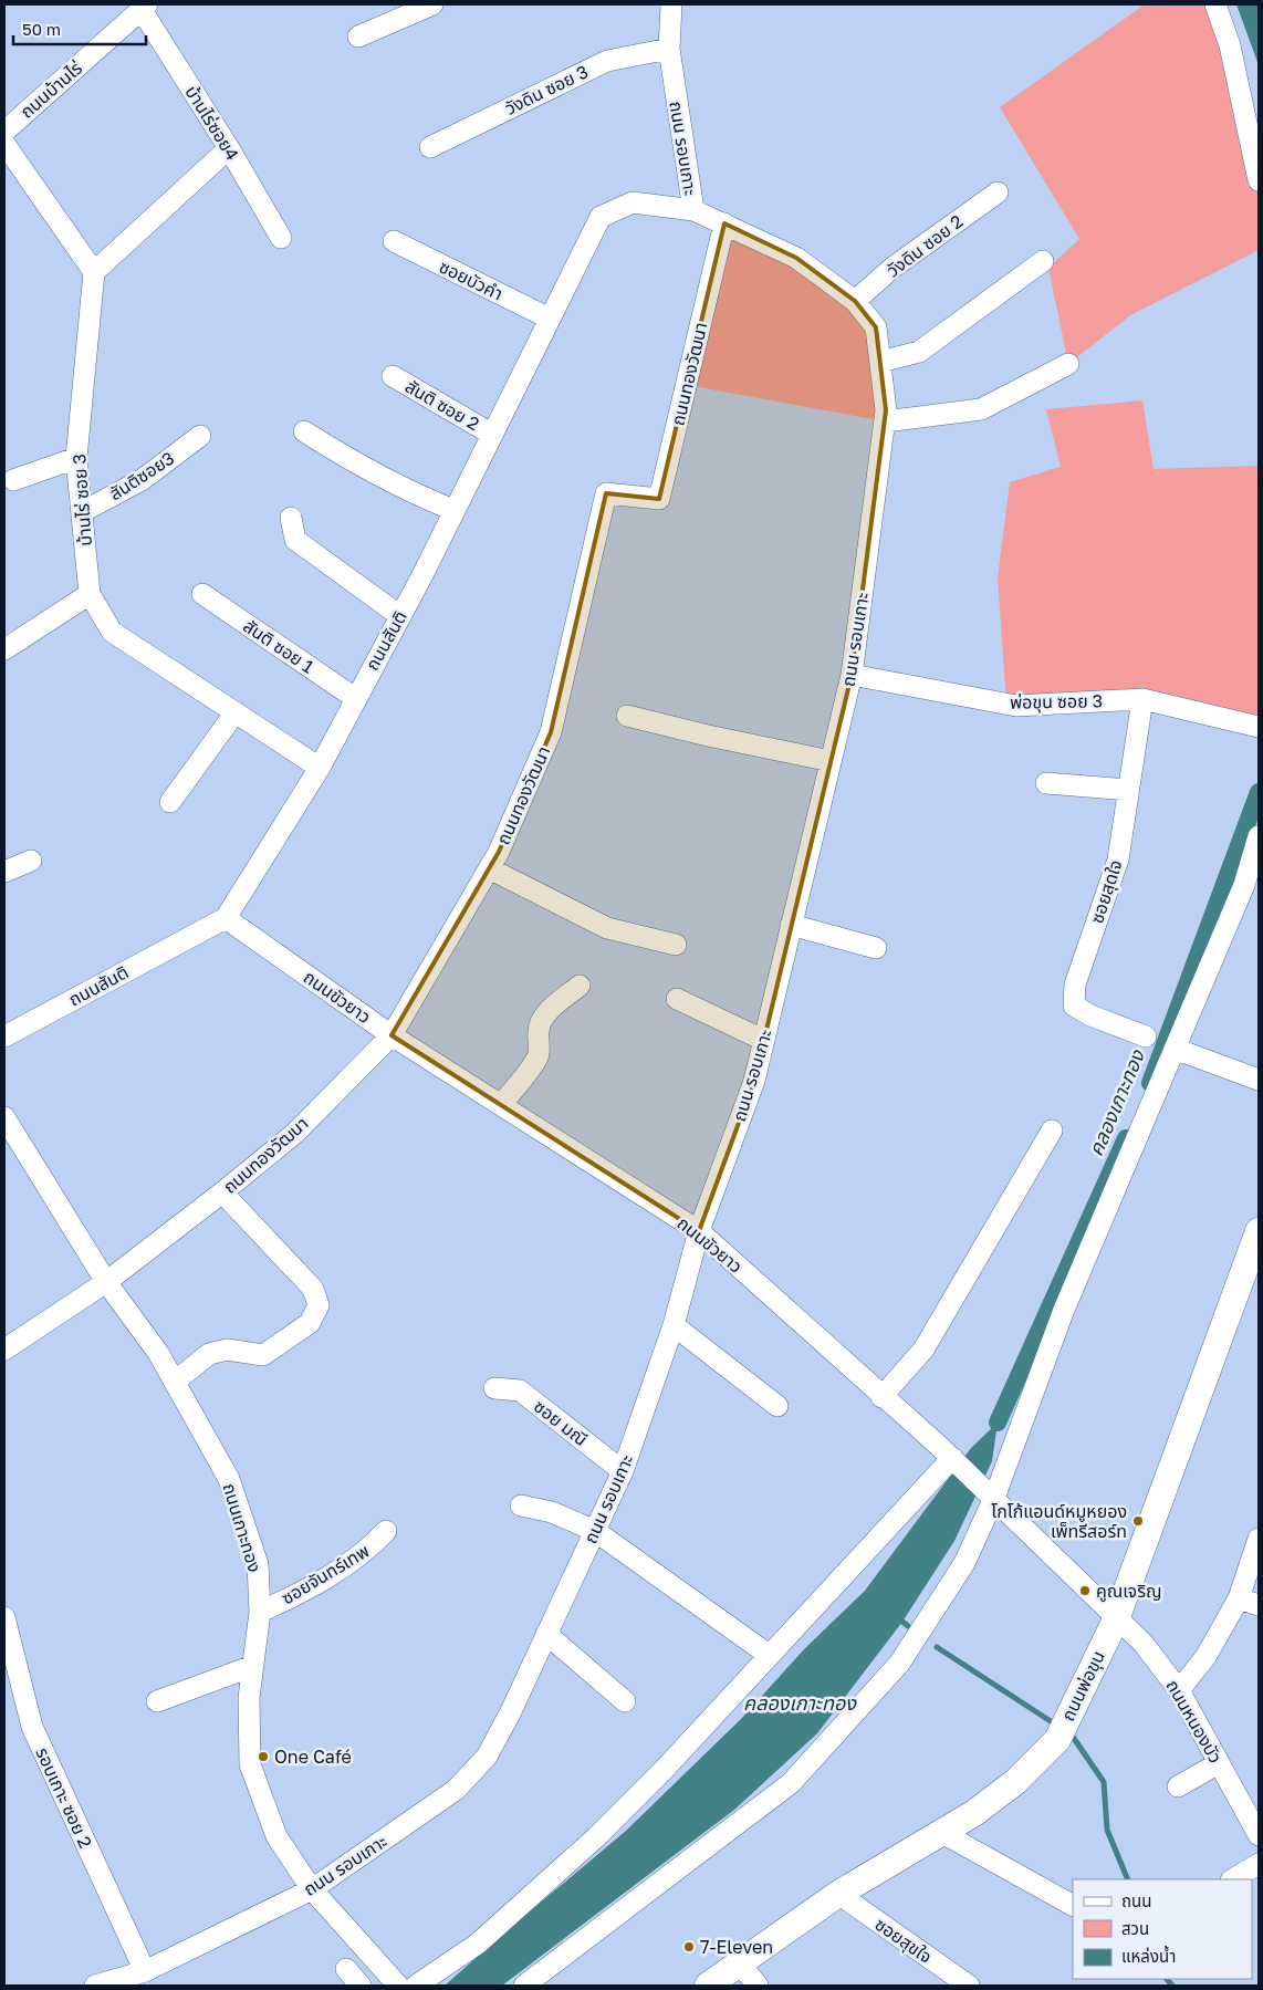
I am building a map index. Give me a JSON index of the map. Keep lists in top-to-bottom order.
{
  "streets": {
    "main road": ["ถนนพ่อขุน"],
    "street": [
      "ถนนบ้านไร่",
      "วังดิน ซอย 3",
      "บ้านไร่ซอย4",
      "ถนน รอบเกาะ",
      "วังดิน ซอย 2",
      "ซอยบัวคำ",
      "ถนนทองวัฒนา",
      "สันติ ซอย 2",
      "สันติซอย3",
      "บ้านไร่ ซอย 3",
      "ถนนสันติ",
      "สันติ ซอย 1",
      "พ่อขุน ซอย 3",
      "ซอยสุดใจ",
      "ถนนขัวยาว",
      "ซอย มณี",
      "ถนนเกาะทอง",
      "ซอยจันทร์เทพ",
      "ถนนหนองบัว",
      "รอบเกาะ ซอย 2",
      "ซอยสุขใจ"
    ]
  },
  "crossings": [
    ["ถนนบ้านไร่", "บ้านไร่ซอย4"],
    ["วังดิน ซอย 3", "ถนน รอบเกาะ"],
    ["ถนน รอบเกาะ", "วังดิน ซอย 2"],
    ["ถนน รอบเกาะ", "ถนนทองวัฒนา"],
    ["ถนน รอบเกาะ", "ถนนสันติ"],
    ["ถนน รอบเกาะ", "พ่อขุน ซอย 3"],
    ["ถนน รอบเกาะ", "ถนนขัวยาว"],
    ["ถนน รอบเกาะ", "ซอย มณี"],
    ["ถนน รอบเกาะ", "ถนนเกาะทอง"],
    ["ถนน รอบเกาะ", "รอบเกาะ ซอย 2"],
    ["ซอยบัวคำ", "ถนนสันติ"],
    ["ถนนทองวัฒนา", "ถนนขัวยาว"],
    ["ถนนทองวัฒนา", "ถนนเกาะทอง"],
    ["สันติ ซอย 2", "ถนนสันติ"],
    ["สันติซอย3", "บ้านไร่ ซอย 3"],
    ["บ้านไร่ ซอย 3", "ถนนสันติ"],
    ["ถนนสันติ", "สันติ ซอย 1"],
    ["ถนนสันติ", "ถนนขัวยาว"],
    ["พ่อขุน ซอย 3", "ซอยสุดใจ"],
    ["ถนนขัวยาว", "ถนนพ่อขุน"],
    ["ถนนขัวยาว", "ถนนหนองบัว"],
    ["ถนนเกาะทอง", "ซอยจันทร์เทพ"],
    ["ถนนพ่อขุน", "ถนนหนองบัว"],
    ["ถนนพ่อขุน", "ซอยสุขใจ"]
  ],
  "water": ["คลองเกาะทอง"],
  "places": [
    "โกโก้แอนด์หมูหยอง เพ็ทรีสอร์ท",
    "คูณเจริญ",
    "One Café",
    "7-Eleven"
  ],
  "legend": ["ถนน", "สวน", "แหล่งน้ำ"],
  "scale_bar": "50 m"
}
